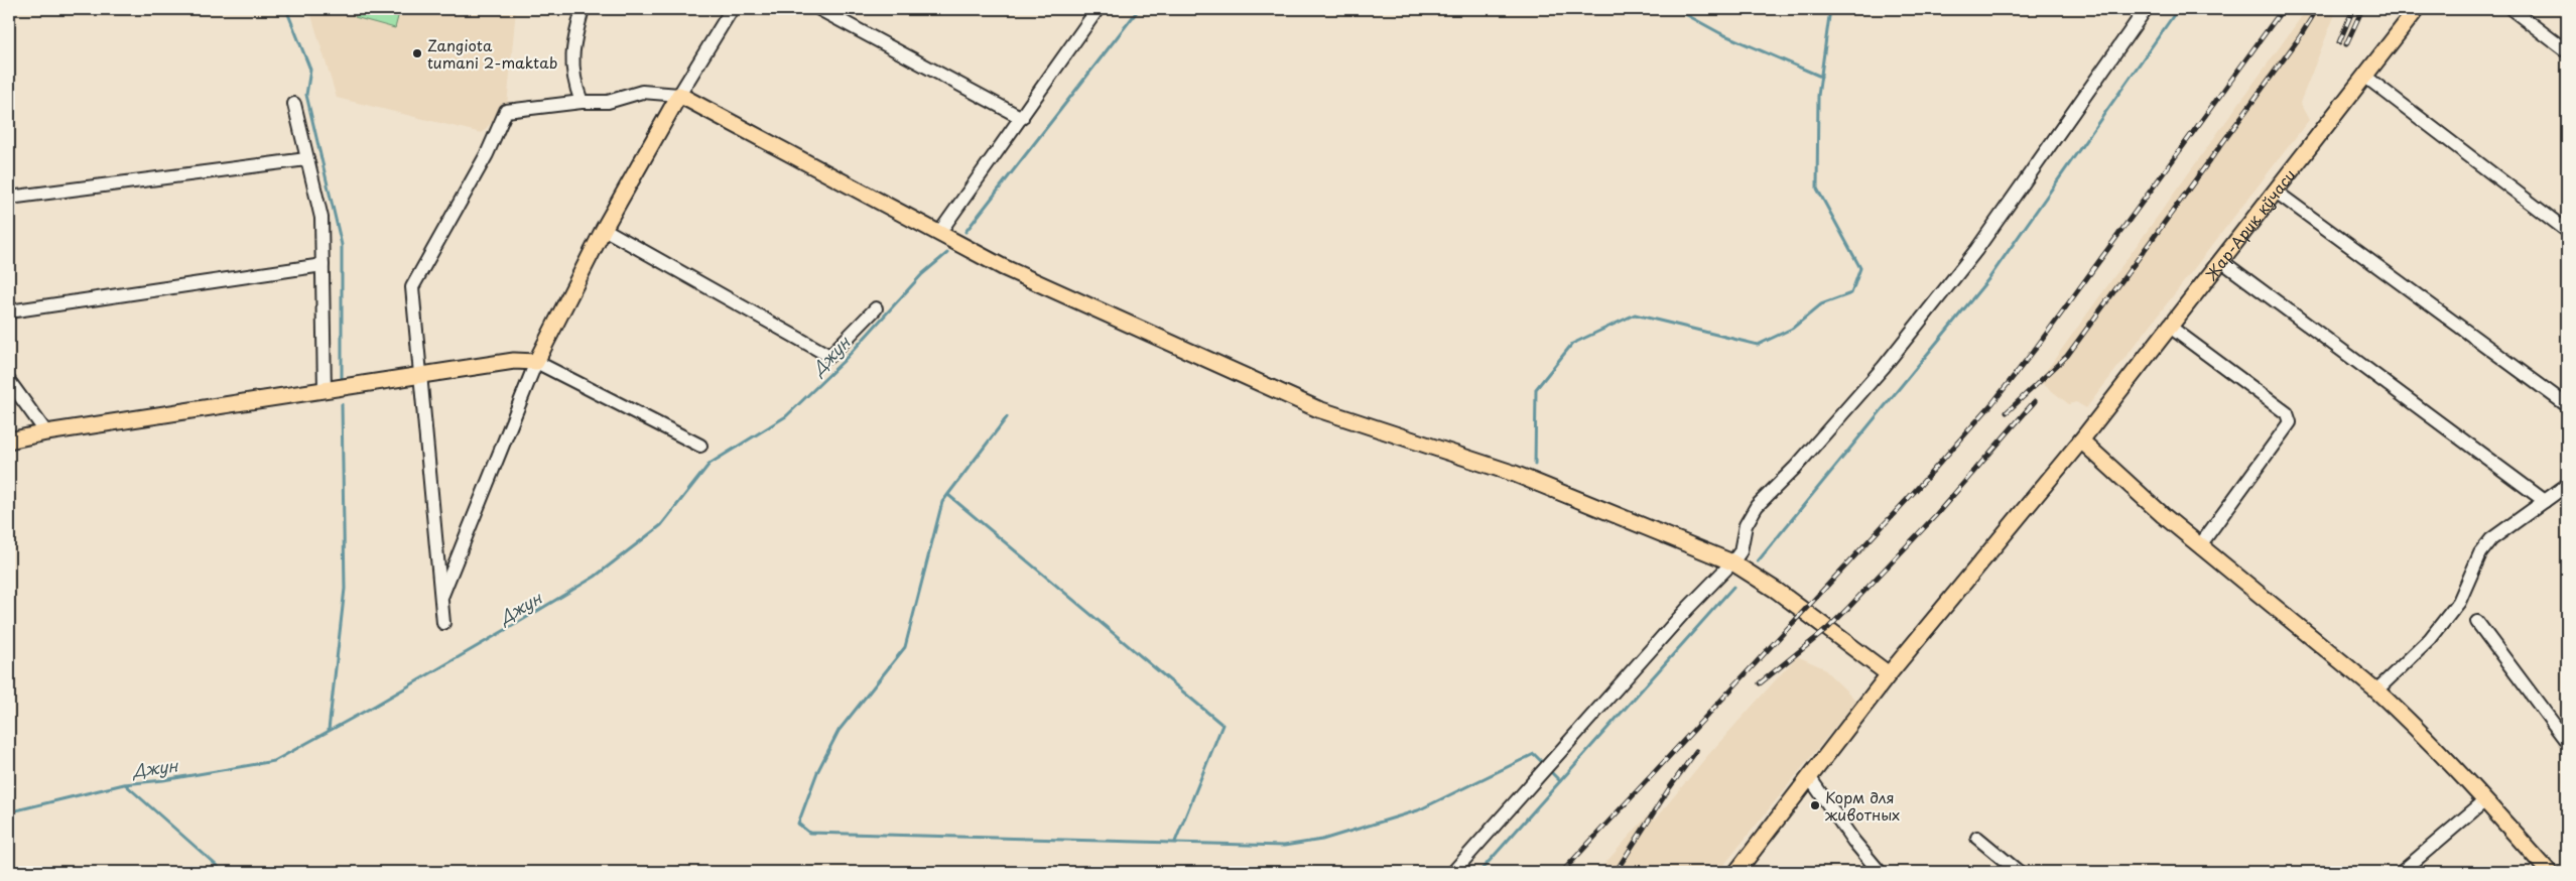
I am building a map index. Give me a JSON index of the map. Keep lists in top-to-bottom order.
{
  "streets": {
    "main road": ["Жар-Арик кўчаси"]
  },
  "water": ["Джун"],
  "places": ["Zangiota tumani 2-maktab", "Корм для животных"]
}
